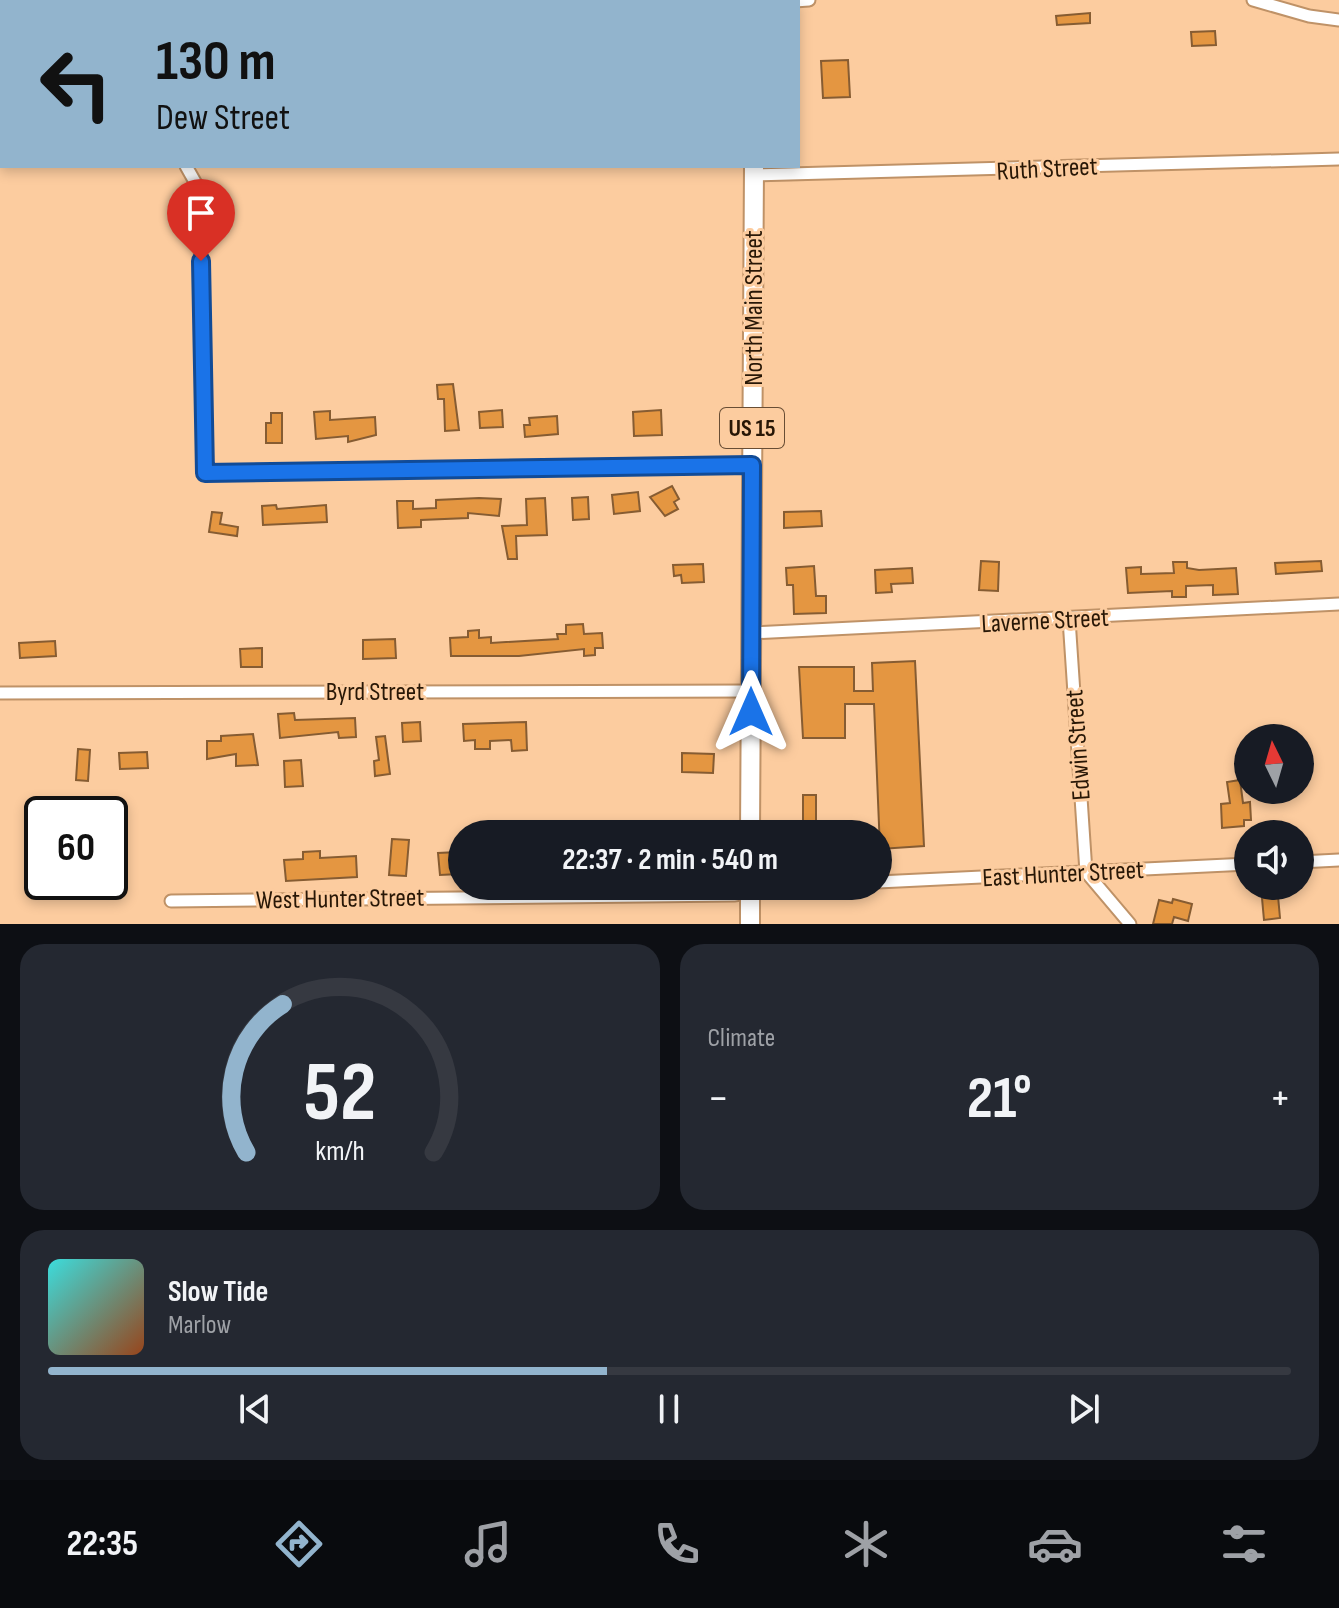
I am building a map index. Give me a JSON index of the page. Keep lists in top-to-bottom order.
{
  "streets": {
    "main road": ["North Main Street", "US 15"],
    "street": [
      "Ruth Street",
      "Laverne Street",
      "Byrd Street",
      "Edwin Street",
      "East Hunter Street",
      "West Hunter Street"
    ]
  },
  "crossings": [
    ["Ruth Street", "North Main Street"],
    ["North Main Street", "Laverne Street"],
    ["North Main Street", "Byrd Street"],
    ["Laverne Street", "Edwin Street"],
    ["Edwin Street", "East Hunter Street"]
  ],
  "north": "top",
  "page": {
    "turn": ["130 m", "Dew Street"],
    "limit": "60",
    "trip": "22:37 · 2 min · 540 m",
    "tile": "Climate",
    "heat": ["−", "21°", "+"],
    "song": ["Slow Tide", "Marlow"],
    "tabs": "22:35",
    "gauge": ["52", "km/h"]
  }
}
